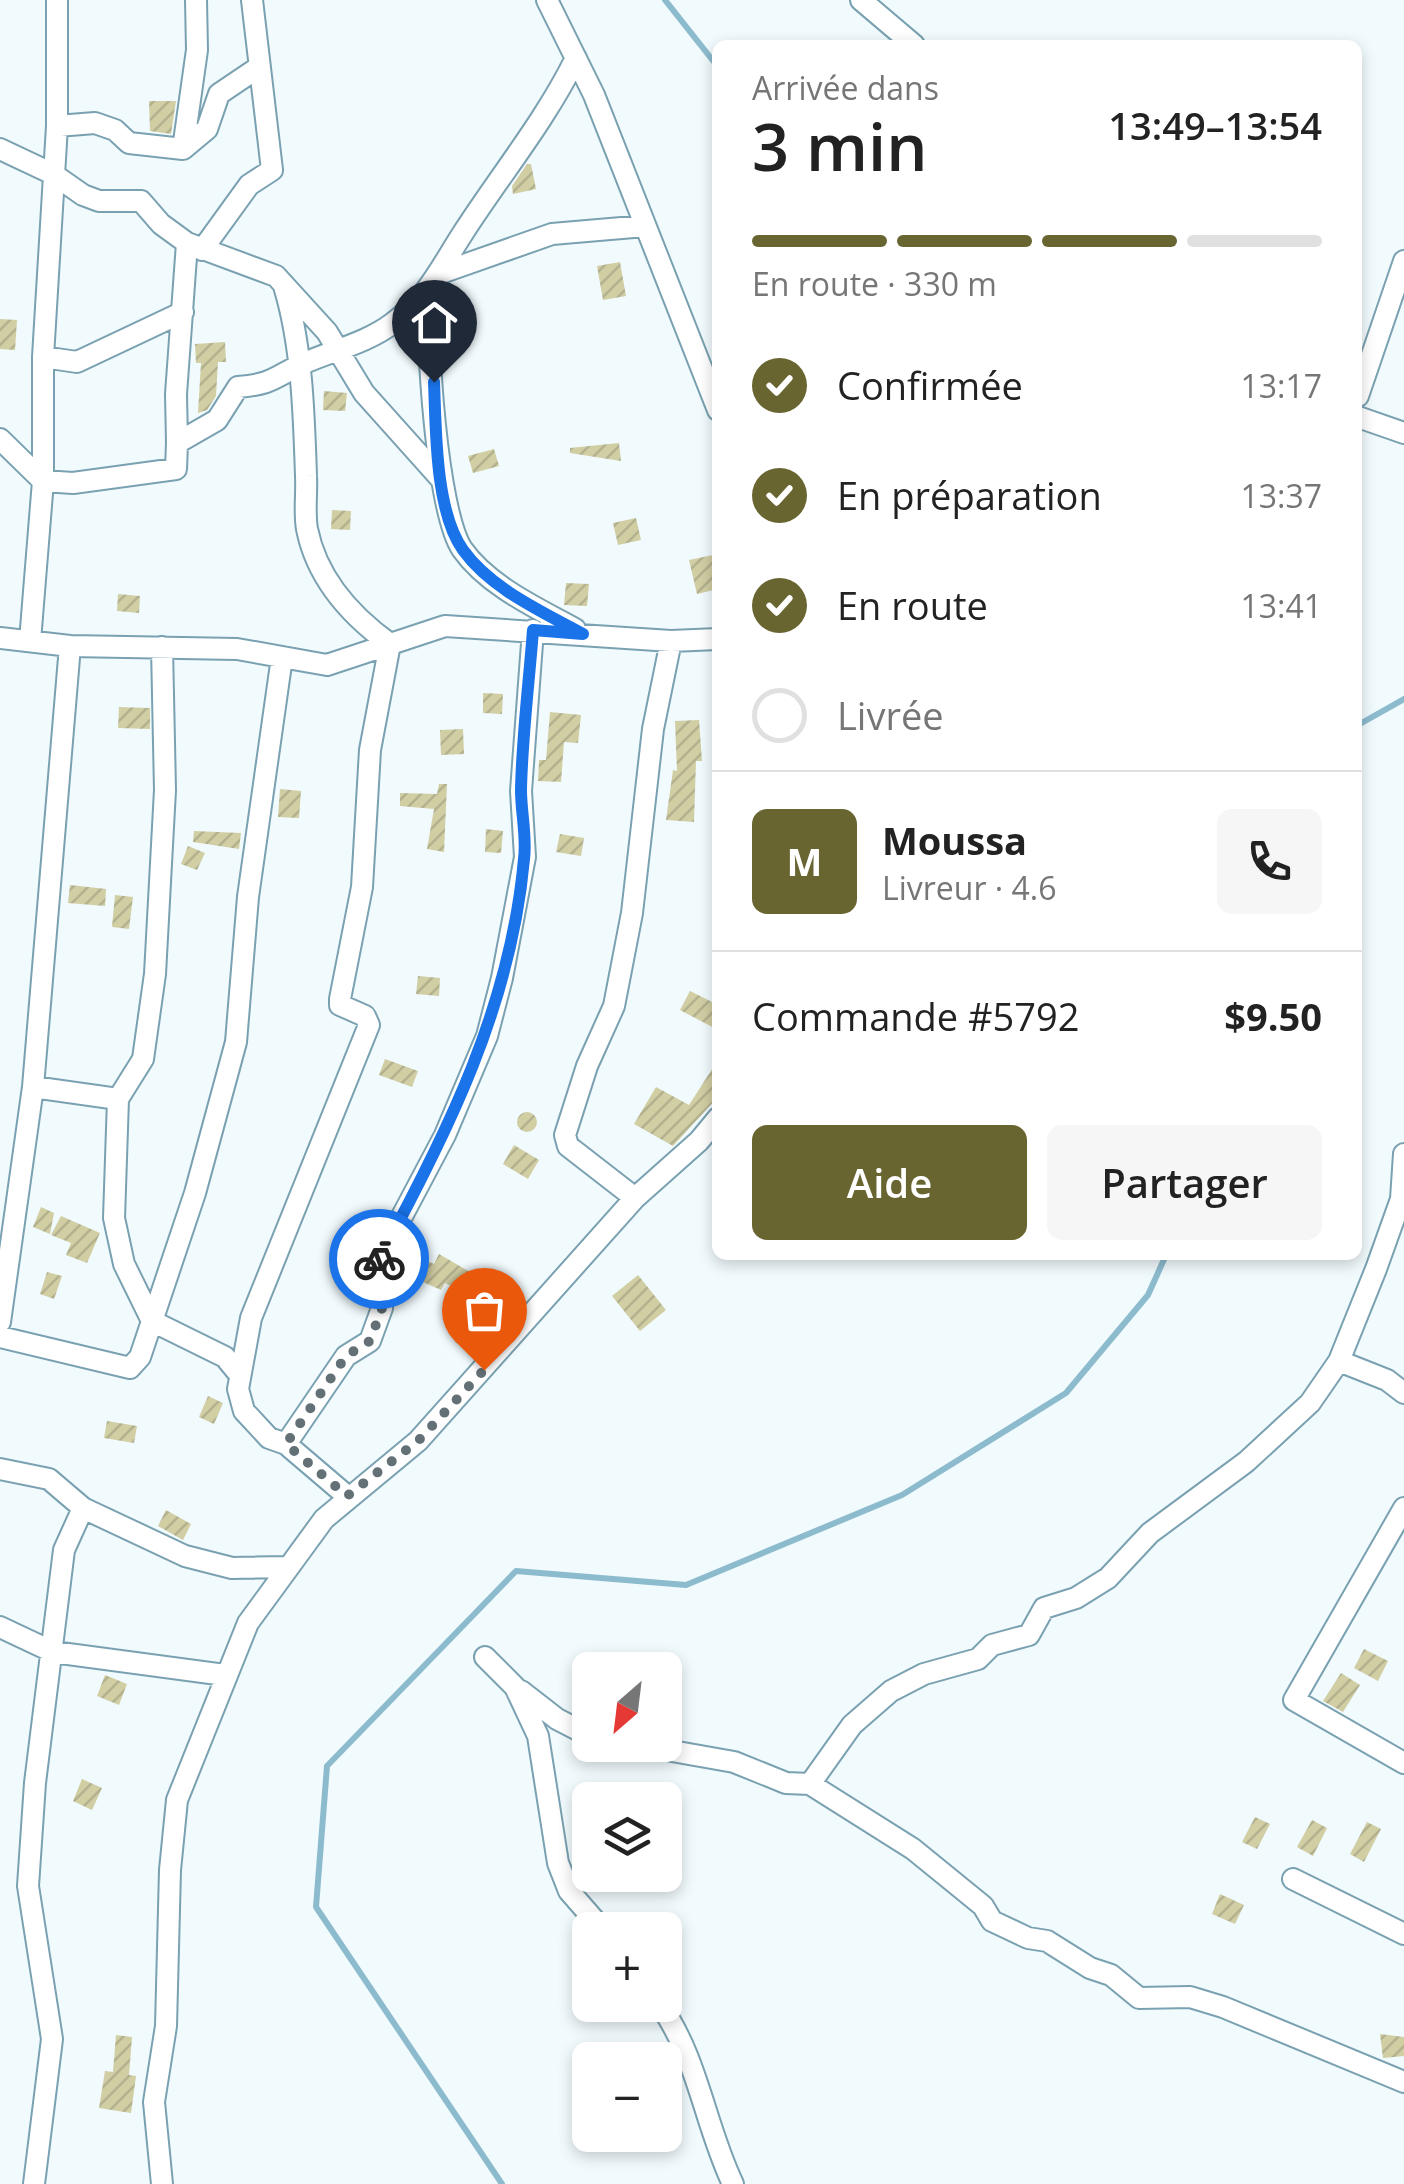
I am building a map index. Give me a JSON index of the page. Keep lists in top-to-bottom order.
{
  "north": "bottom left",
  "page": {
    "heading": ["3 min", "Arrivée dans", "13:49–13:54"],
    "panel": [
      "Moussa",
      "Livreur · 4.6",
      "Commande #5792",
      "$9.50"
    ],
    "bar": "En route · 330 m",
    "list": [
      ["Confirmée", "13:17"],
      ["En préparation", "13:37"],
      ["En route", "13:41"],
      "Livrée"
    ],
    "round": "M",
    "buttons": ["Aide", "Partager"],
    "map_buttons": ["+", "−"]
  }
}
